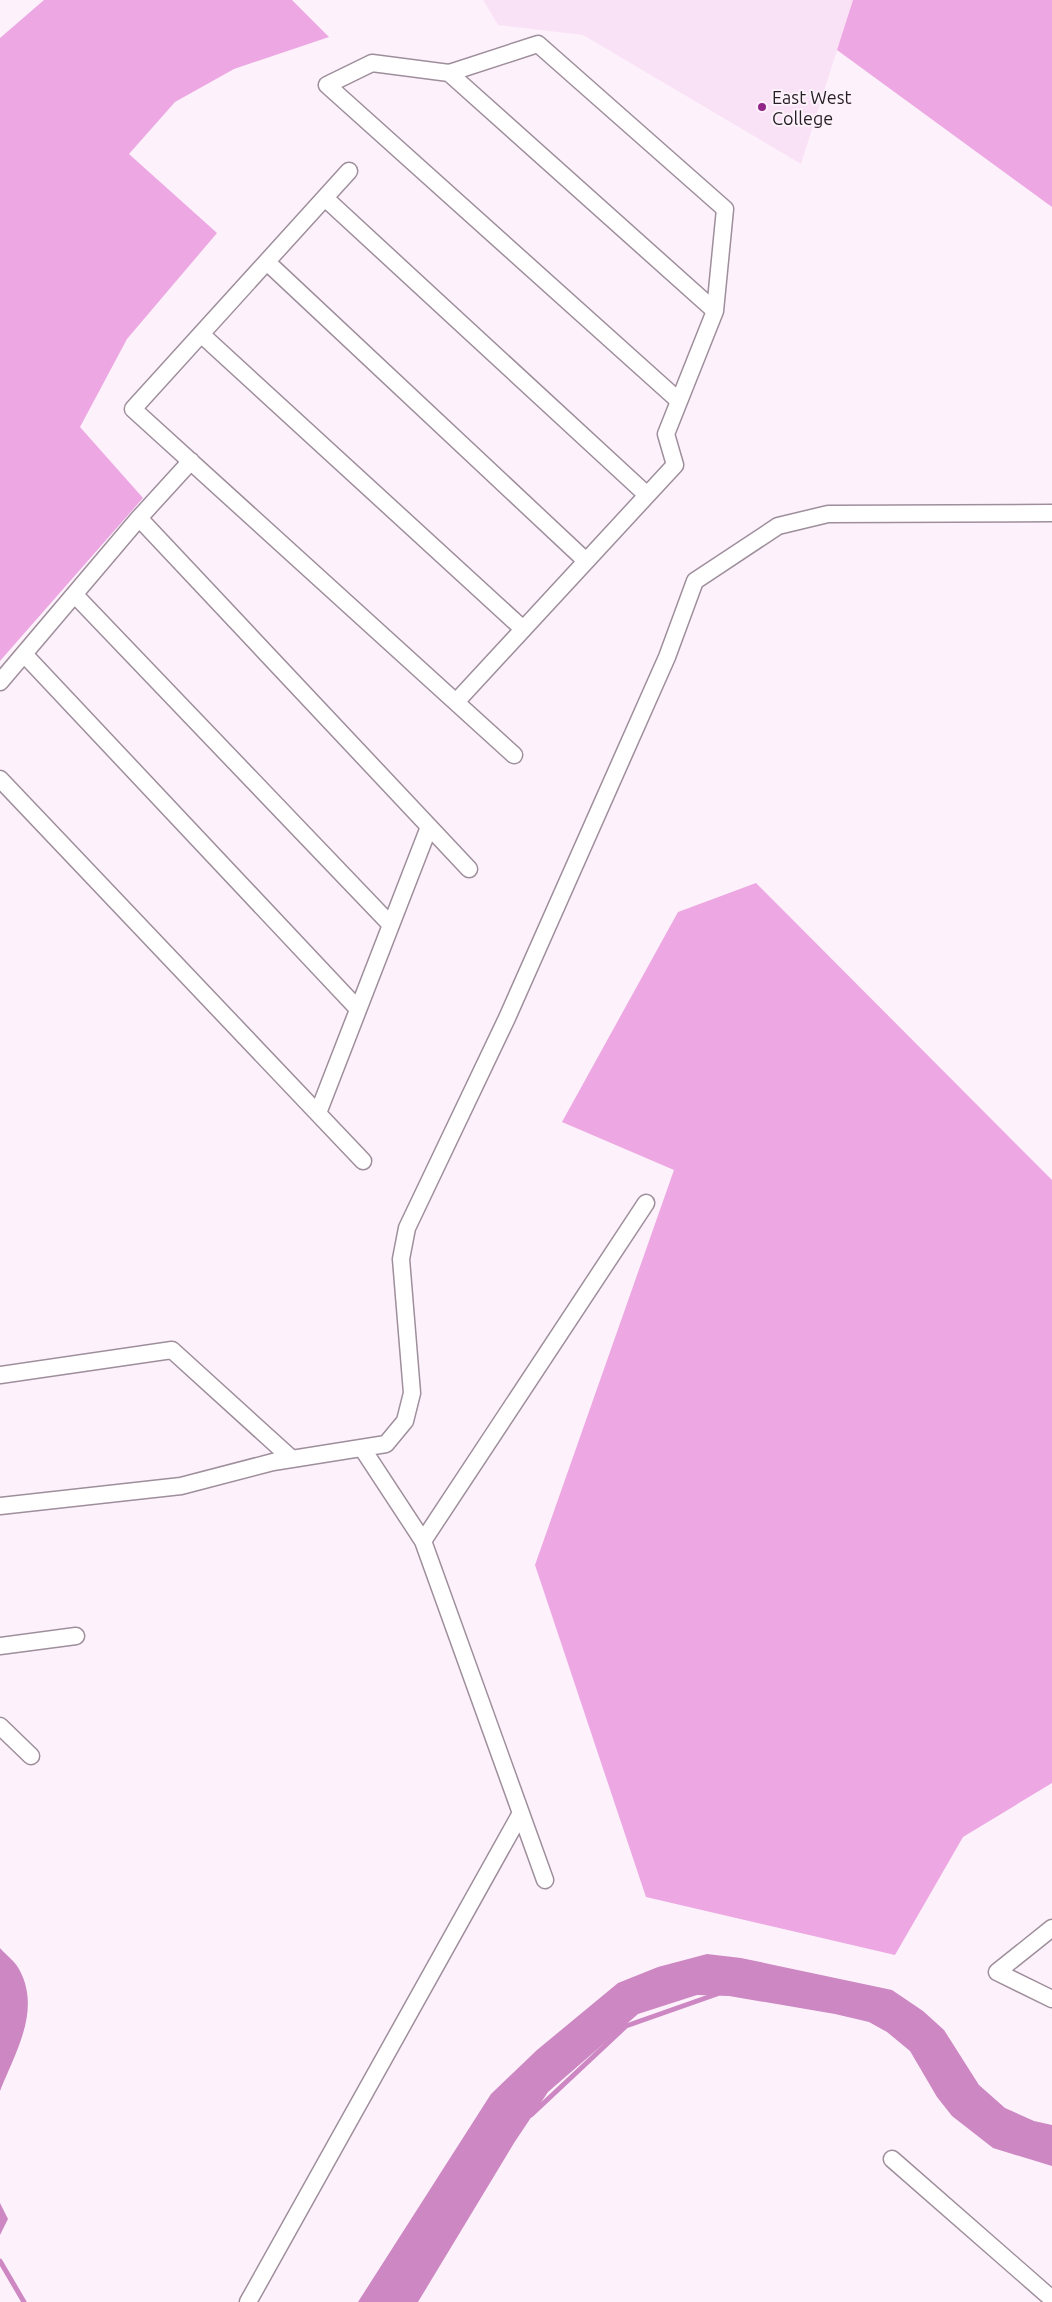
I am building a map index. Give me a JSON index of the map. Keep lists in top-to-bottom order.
{
  "places": ["East West College"]
}
